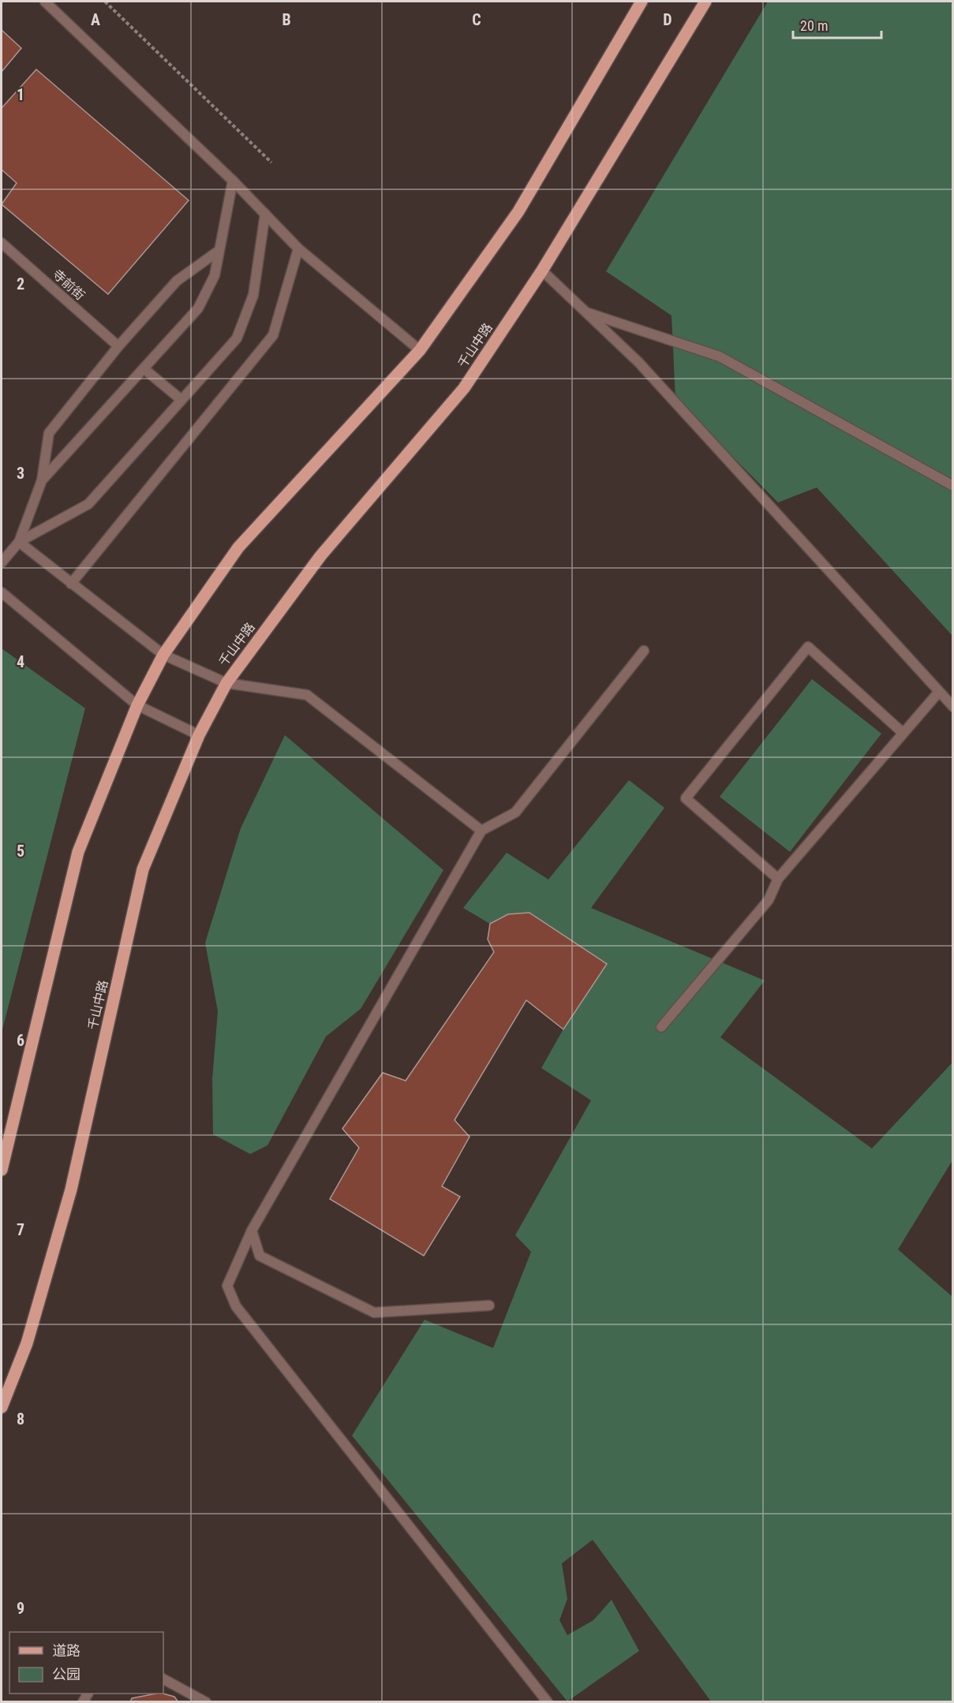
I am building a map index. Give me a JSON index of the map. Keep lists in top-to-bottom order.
{
  "streets": {
    "main road": ["千山中路"],
    "street": ["寺前街"]
  },
  "legend": ["道路", "公园"],
  "scale_bar": "20 m",
  "grid": {
    "columns": [
      "A",
      "B",
      "C",
      "D"
    ],
    "rows": [
      "1",
      "2",
      "3",
      "4",
      "5",
      "6",
      "7",
      "8",
      "9"
    ]
  }
}
